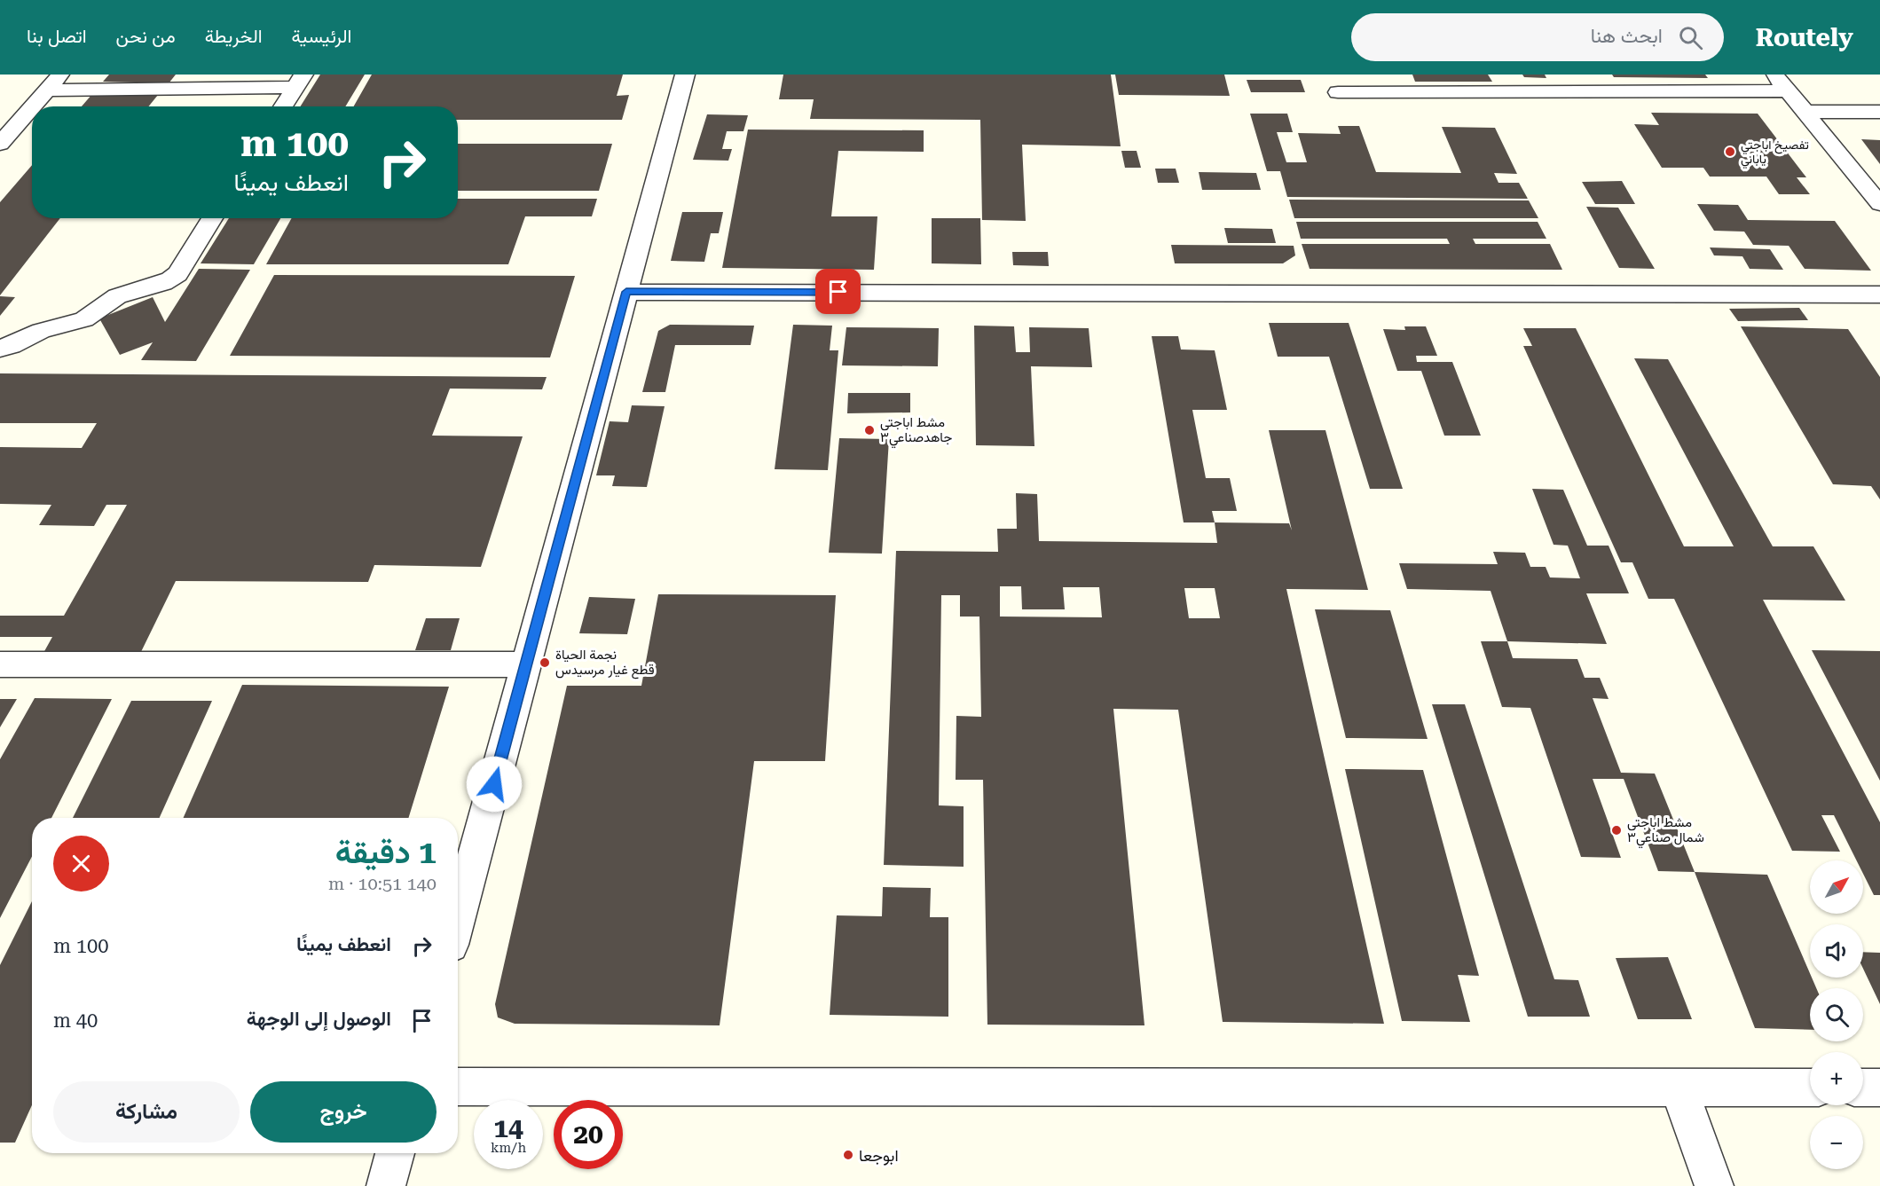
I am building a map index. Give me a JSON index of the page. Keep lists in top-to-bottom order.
{
  "places": [
    "تفصيخ اباجتي ياباني",
    "مشط اباجتي جاهدصناعي٣",
    "نجمة الحياة قطع غيار مرسيدس",
    "مشط اباجتي شمال صناعي٣",
    "ابوجعا"
  ],
  "north": "top right",
  "page": {
    "header": "Routely",
    "search": "ابحث هنا",
    "nav": [
      "الرئيسية",
      "الخريطة",
      "من نحن",
      "اتصل بنا"
    ],
    "turn": ["100 m", "انعطف يمينًا"],
    "heading": ["1 دقيقة", "140 m · 10:51"],
    "map_buttons": ["+", "−"],
    "list": [
      {
        "name": "انعطف يمينًا",
        "value": "100 m"
      },
      {
        "name": "الوصول إلى الوجهة",
        "value": "40 m"
      }
    ],
    "buttons": ["خروج", "مشاركة"],
    "speed": "14 km/h",
    "limit": "20"
  }
}
